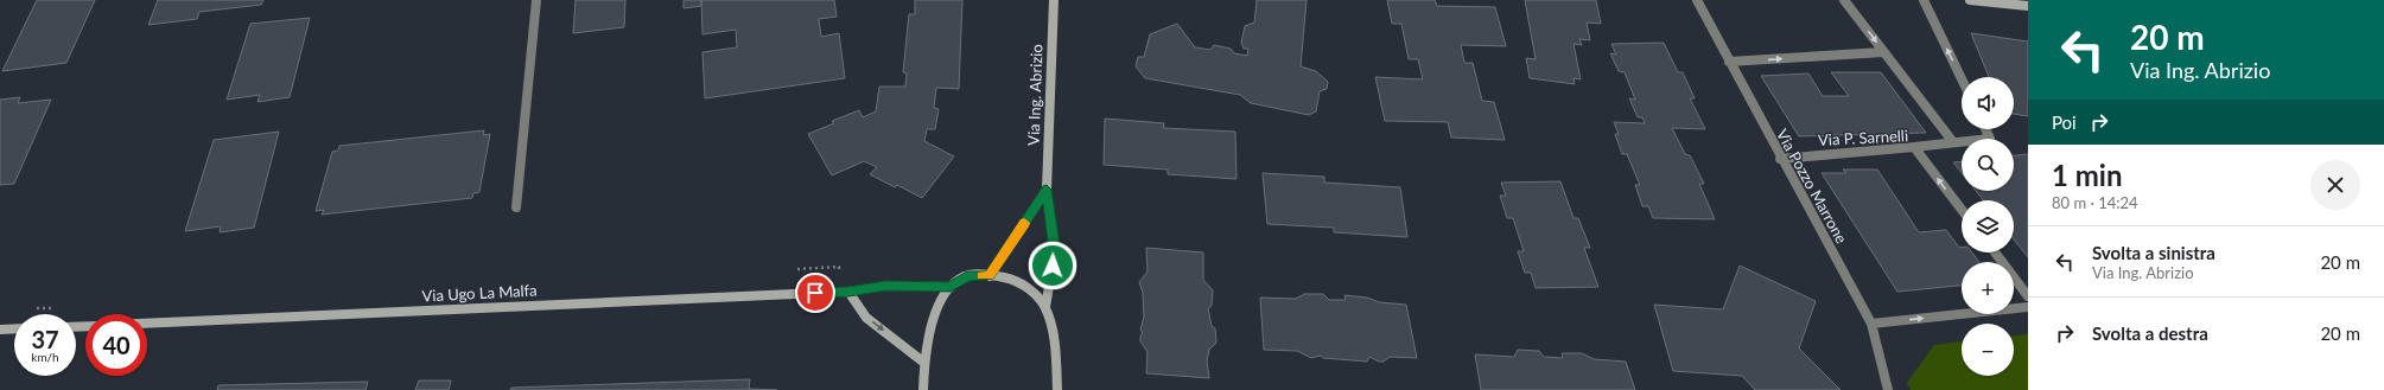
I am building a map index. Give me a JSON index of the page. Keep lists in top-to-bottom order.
{
  "streets": {
    "main road": ["Via Ing. Abrizio", "Via Ugo La Malfa"],
    "street": ["Via P. Sarnelli", "Via Pozzo Marrone"]
  },
  "crossings": [
    ["Via P. Sarnelli", "Via Pozzo Marrone"]
  ],
  "one_way": ["Via P. Sarnelli"],
  "page": {
    "turn": ["20 m", "Via Ing. Abrizio"],
    "map_buttons": ["+", "−"],
    "then": "Poi",
    "heading": ["1 min", "80 m · 14:24"],
    "list": [
      {
        "name": "Svolta a sinistra",
        "note": "Via Ing. Abrizio",
        "value": "20 m"
      },
      {
        "name": "Svolta a destra",
        "value": "20 m"
      }
    ],
    "speed": "37 km/h",
    "limit": "40"
  }
}
